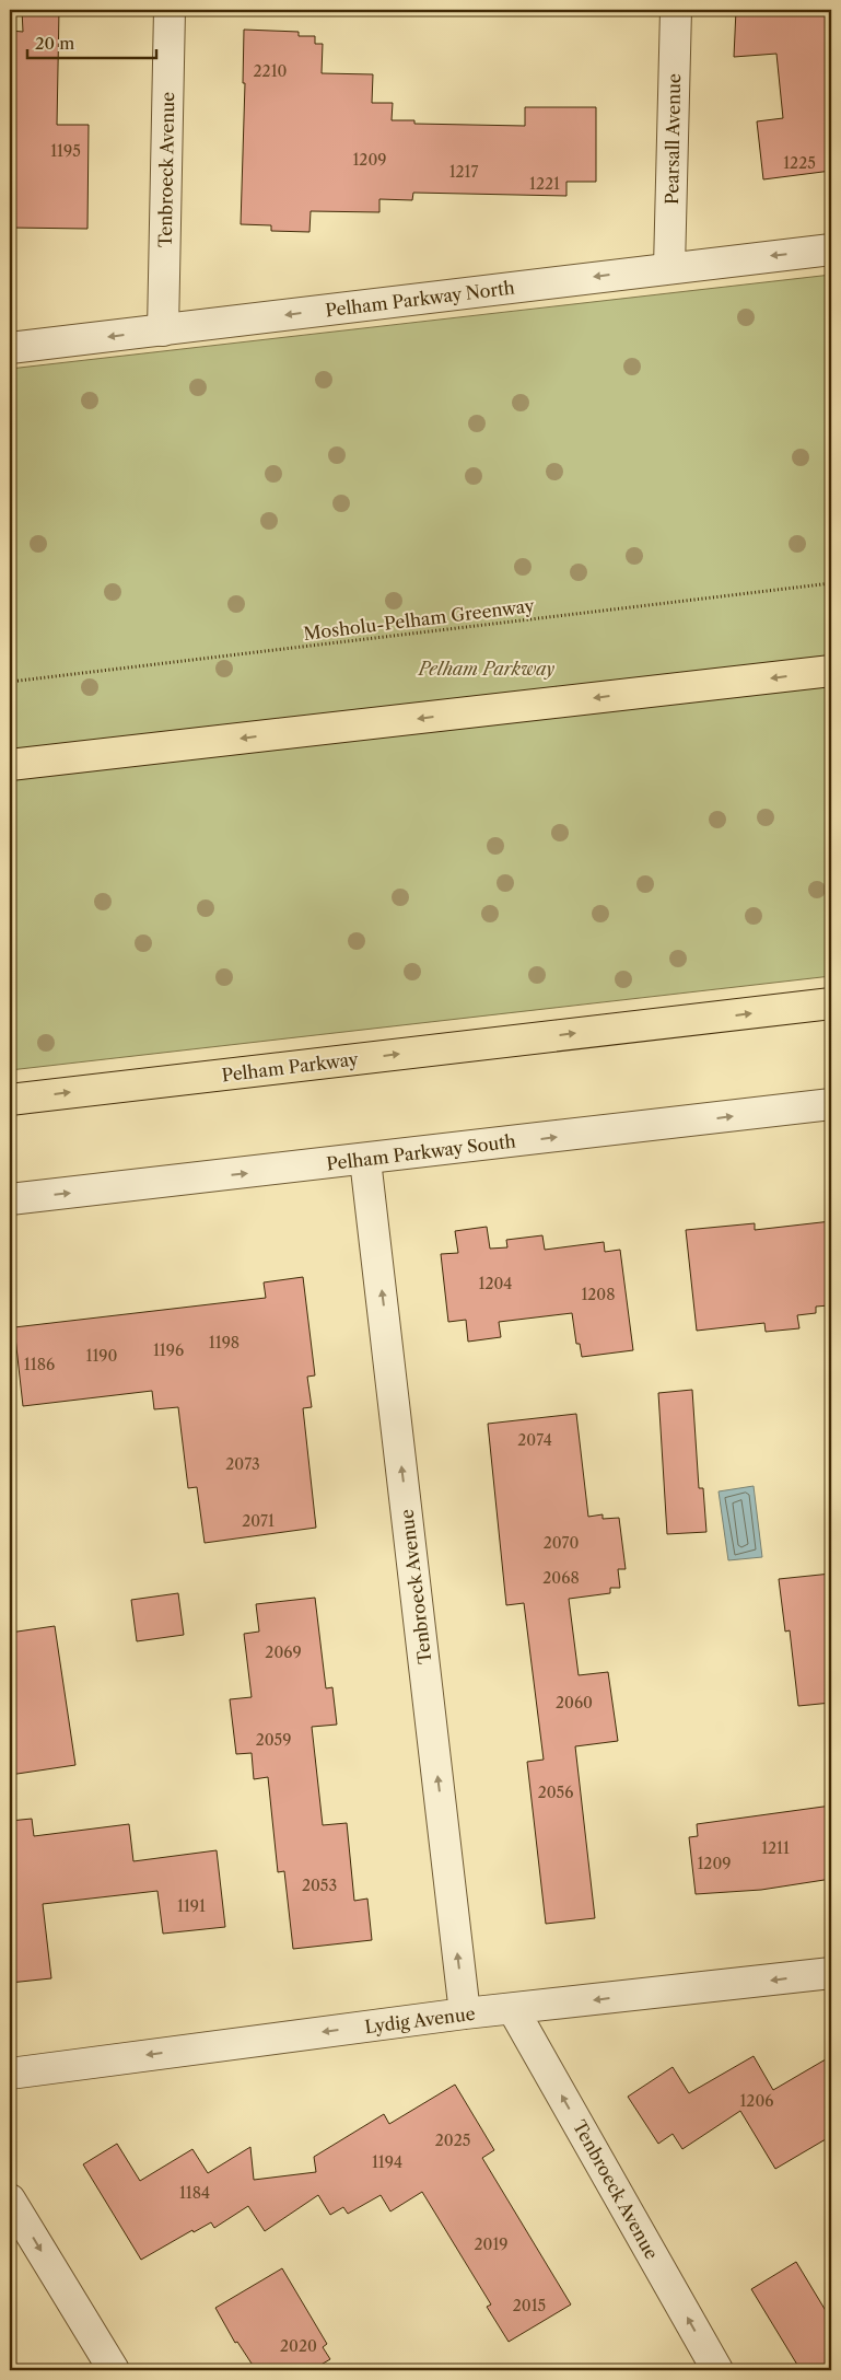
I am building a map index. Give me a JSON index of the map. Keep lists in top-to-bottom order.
{
  "streets": {
    "main road": ["Pelham Parkway"],
    "street": [
      "Pearsall Avenue",
      "Tenbroeck Avenue",
      "Pelham Parkway North",
      "Pelham Parkway South",
      "Lydig Avenue"
    ],
    "path": ["Mosholu-Pelham Greenway"]
  },
  "crossings": [
    ["Pearsall Avenue", "Pelham Parkway North"],
    ["Tenbroeck Avenue", "Pelham Parkway North"],
    ["Tenbroeck Avenue", "Pelham Parkway South"],
    ["Tenbroeck Avenue", "Lydig Avenue"]
  ],
  "one_way": [
    "Tenbroeck Avenue",
    "Pelham Parkway North",
    "Pelham Parkway",
    "Pelham Parkway South",
    "Lydig Avenue"
  ],
  "parks": ["Pelham Parkway"],
  "house_numbers": [
    "2210",
    "1195",
    "1209",
    "1225",
    "1217",
    "1221",
    "1204",
    "1208",
    "1198",
    "1196",
    "1190",
    "1186",
    "2074",
    "2073",
    "2071",
    "2070",
    "2068",
    "2069",
    "2060",
    "2059",
    "2056",
    "1211",
    "1209",
    "2053",
    "1191",
    "1206",
    "2025",
    "1194",
    "1184",
    "2019",
    "2015",
    "2020"
  ],
  "scale_bar": "20 m"
}
